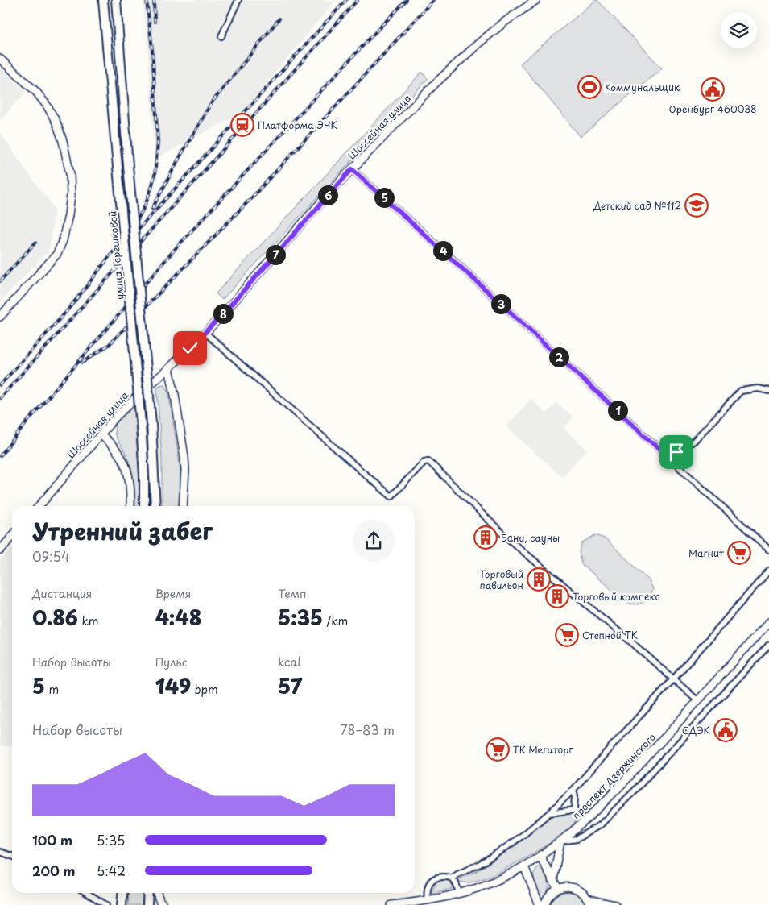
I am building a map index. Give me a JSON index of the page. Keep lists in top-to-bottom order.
{
  "streets": {
    "main road": ["Шоссейная улица", "улица Терешковой", "проспект Дзержинского"]
  },
  "places": {
    "sports": ["Коммунальщик"],
    "public building": ["Оренбург 460038", "СДЭК"],
    "station": ["Платформа ЭЧК"],
    "school or university": ["Детский сад №112"],
    "building": ["Бани, сауны", "Торговый павильон", "Торговый компекс"],
    "supermarket": ["Магнит", "Степной ТК", "ТК Мегаторг"]
  },
  "page": {
    "pins": [
      "6",
      "5",
      "4",
      "7",
      "3",
      "8",
      "2",
      "1"
    ],
    "heading": ["Утренний забег", "09:54"],
    "stats": [
      ["Дистанция", "0.86 km"],
      ["Время", "4:48"],
      ["Темп", "5:35 /km"],
      ["Набор высоты", "5 m"],
      ["Пульс", "149 bpm"],
      ["kcal", "57"]
    ],
    "chart": ["Набор высоты", "78–83 m"],
    "list": [
      {
        "name": "100 m",
        "note": "5:35"
      },
      {
        "name": "200 m",
        "note": "5:42"
      }
    ]
  }
}
